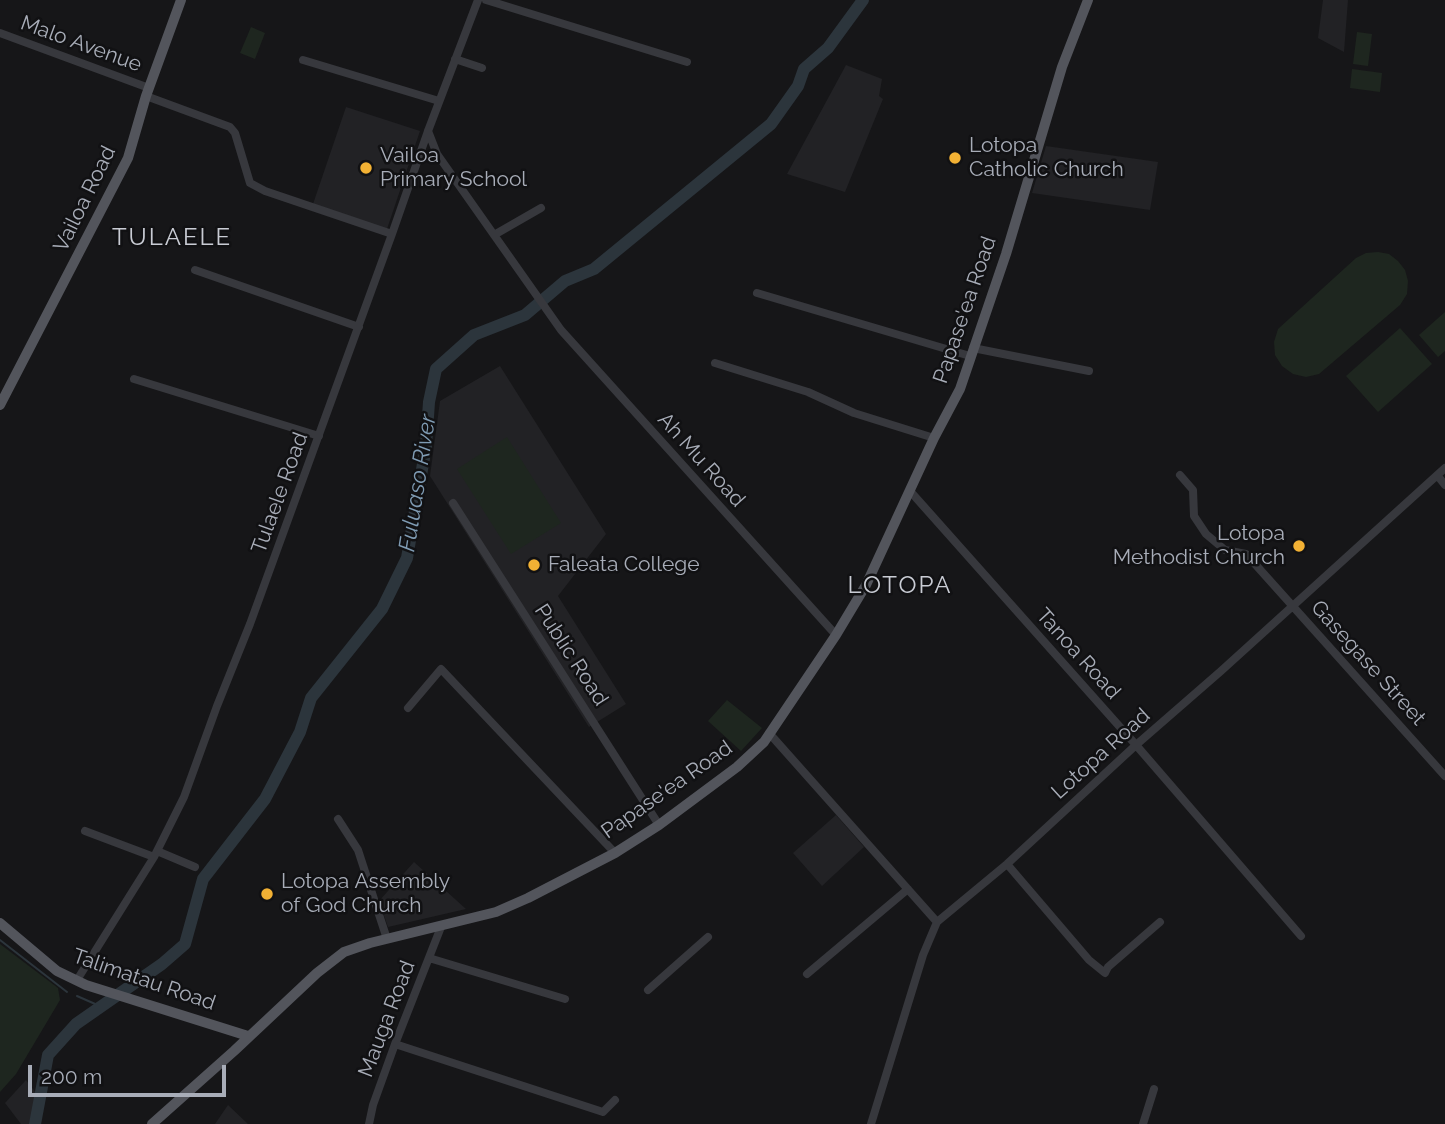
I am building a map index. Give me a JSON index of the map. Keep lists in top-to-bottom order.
{
  "streets": {
    "main road": ["Vailoa Road", "Papase'ea Road", "Talimatau Road"],
    "street": [
      "Malo Avenue",
      "Ah Mu Road",
      "Tulaele Road",
      "Tanoa Road",
      "Public Road",
      "Gasegase Street",
      "Lotopa Road",
      "Mauga Road"
    ]
  },
  "crossings": [
    ["Malo Avenue", "Vailoa Road"],
    ["Malo Avenue", "Tulaele Road"],
    ["Papase'ea Road", "Ah Mu Road"],
    ["Papase'ea Road", "Tanoa Road"],
    ["Papase'ea Road", "Public Road"],
    ["Papase'ea Road", "Talimatau Road"],
    ["Papase'ea Road", "Mauga Road"],
    ["Tulaele Road", "Talimatau Road"],
    ["Tanoa Road", "Lotopa Road"],
    ["Gasegase Street", "Lotopa Road"]
  ],
  "districts": ["TULAELE", "LOTOPA"],
  "water": ["Fuluaso River"],
  "places": [
    "Lotopa Catholic Church",
    "Vailoa Primary School",
    "Lotopa Methodist Church",
    "Faleata College",
    "Lotopa Assembly of God Church"
  ],
  "scale_bar": "200 m"
}
